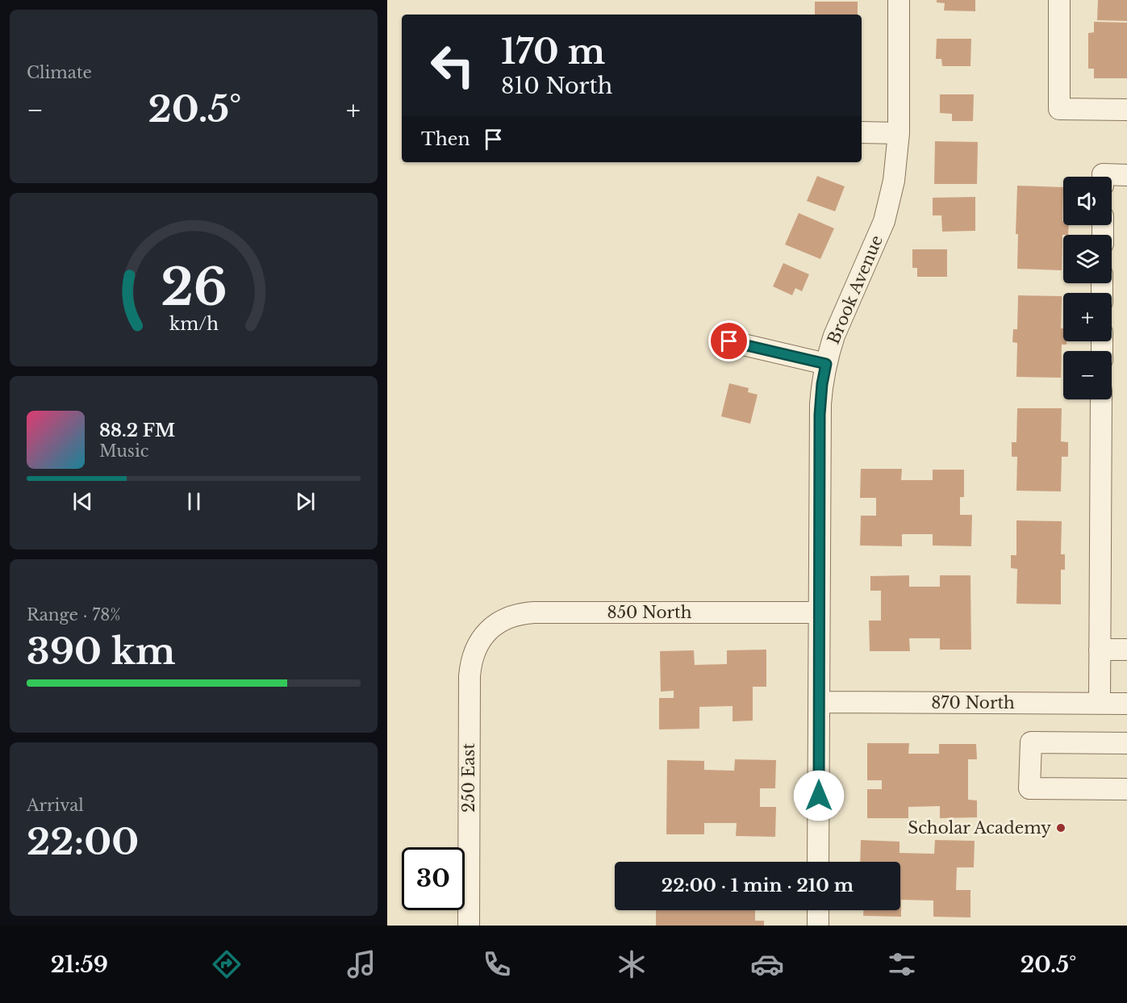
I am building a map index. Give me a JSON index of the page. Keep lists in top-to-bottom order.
{
  "streets": {
    "street": [
      "Brook Avenue",
      "850 North",
      "870 North",
      "250 East"
    ]
  },
  "crossings": [
    ["Brook Avenue", "850 North"],
    ["Brook Avenue", "870 North"],
    ["850 North", "250 East"]
  ],
  "places": ["Scholar Academy"],
  "page": {
    "tile": [
      "Climate",
      ["Range · 78%", "390 km"],
      ["Arrival", "22:00"]
    ],
    "turn": ["170 m", "810 North"],
    "heat": ["−", "20.5°", "+"],
    "then": "Then",
    "map_buttons": ["+", "−"],
    "song": ["88.2 FM", "Music"],
    "limit": "30",
    "trip": "22:00 · 1 min · 210 m",
    "tabs": ["21:59", "20.5°"],
    "gauge": ["26", "km/h"]
  }
}
